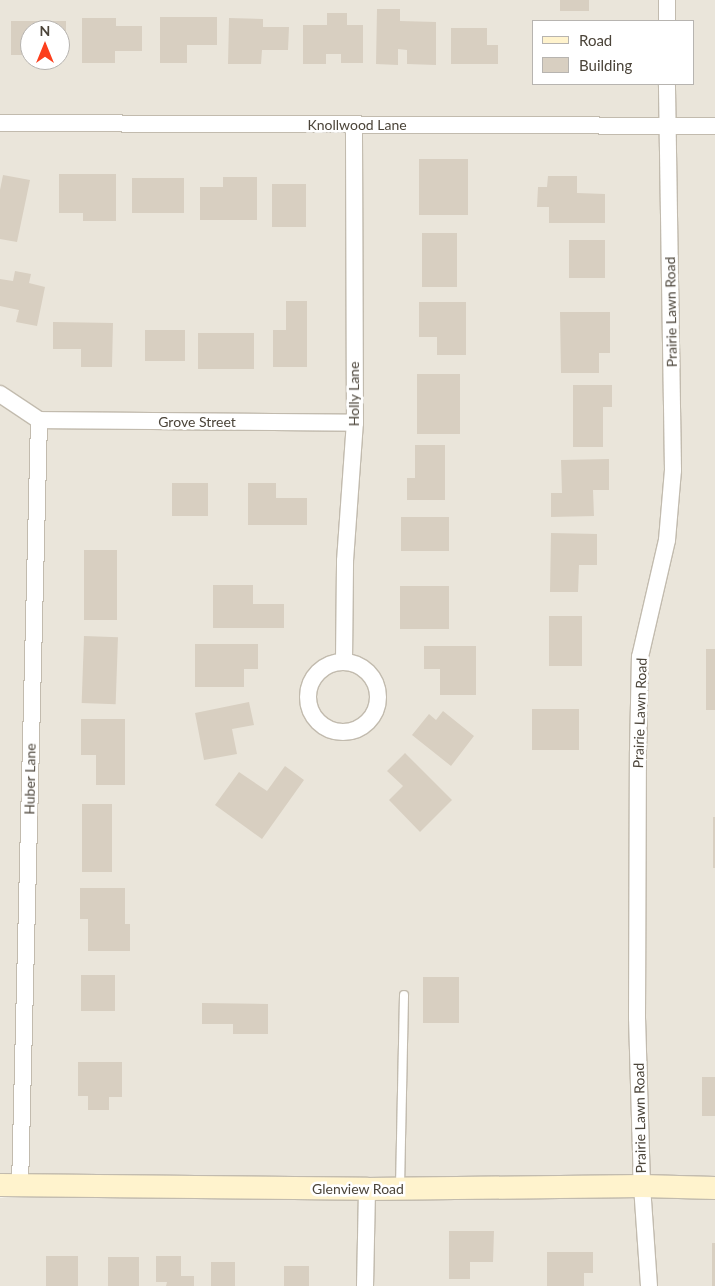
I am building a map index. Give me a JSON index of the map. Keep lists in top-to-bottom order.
{
  "streets": {
    "main road": ["Glenview Road"],
    "street": [
      "Knollwood Lane",
      "Prairie Lawn Road",
      "Holly Lane",
      "Grove Street",
      "Huber Lane"
    ]
  },
  "crossings": [
    ["Knollwood Lane", "Prairie Lawn Road"],
    ["Knollwood Lane", "Holly Lane"],
    ["Prairie Lawn Road", "Glenview Road"],
    ["Holly Lane", "Grove Street"],
    ["Grove Street", "Huber Lane"],
    ["Huber Lane", "Glenview Road"]
  ],
  "legend": ["Road", "Building"],
  "north": "top"
}
